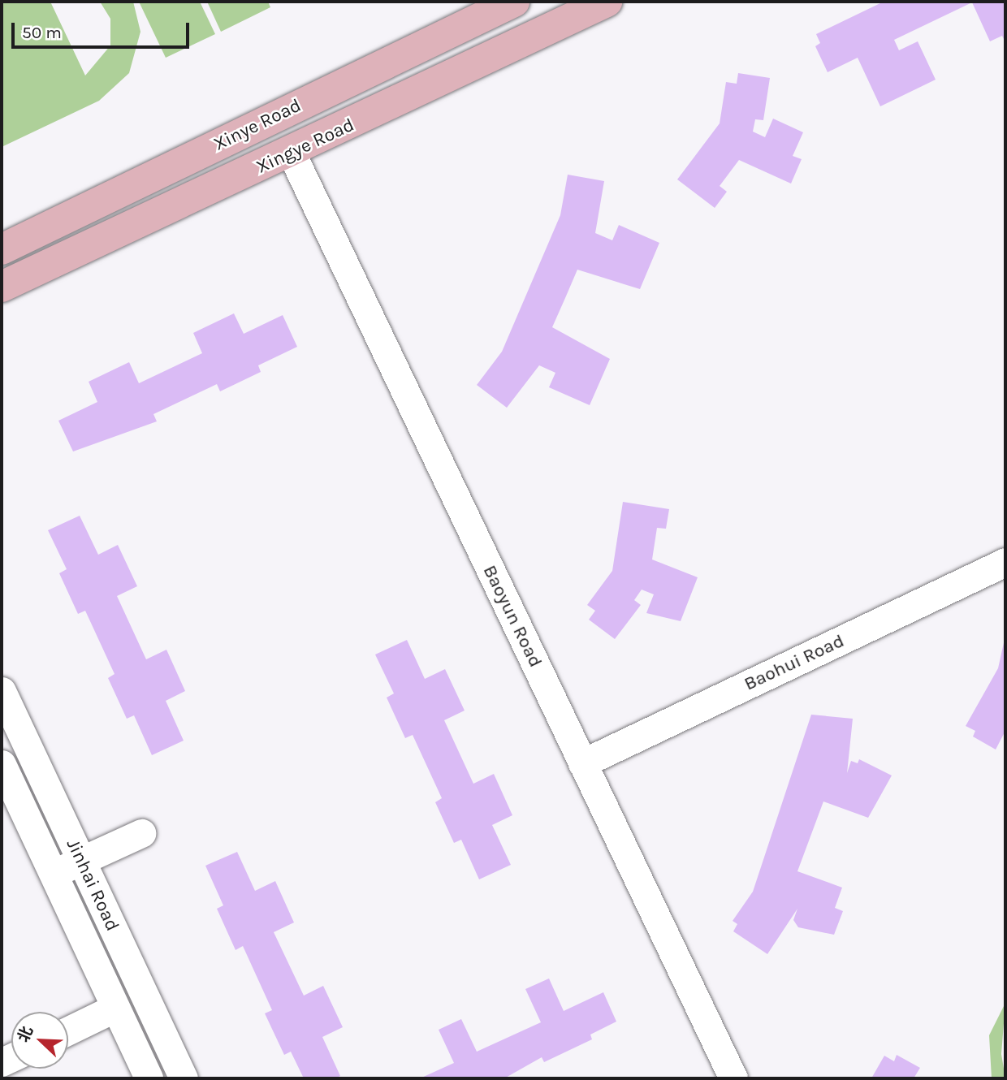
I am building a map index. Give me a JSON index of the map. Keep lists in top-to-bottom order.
{
  "streets": {
    "main road": ["Xinye Road", "Xingye Road"],
    "street": ["Baoyun Road", "Baohui Road", "Jinhai Road"]
  },
  "crossings": [
    ["Xingye Road", "Baoyun Road"],
    ["Baoyun Road", "Baohui Road"]
  ],
  "scale_bar": "50 m",
  "north": "top left"
}
